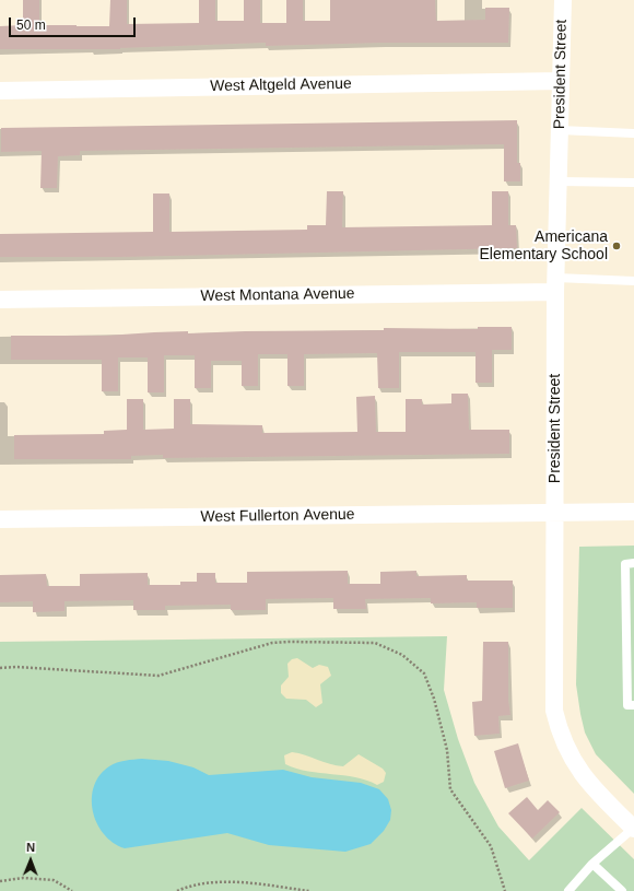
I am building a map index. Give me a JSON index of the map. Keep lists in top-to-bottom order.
{
  "streets": {
    "street": [
      "President Street",
      "West Altgeld Avenue",
      "West Montana Avenue",
      "West Fullerton Avenue"
    ]
  },
  "crossings": [
    ["President Street", "West Altgeld Avenue"],
    ["President Street", "West Montana Avenue"],
    ["President Street", "West Fullerton Avenue"]
  ],
  "places": ["Americana Elementary School"],
  "scale_bar": "50 m",
  "north": "top"
}
